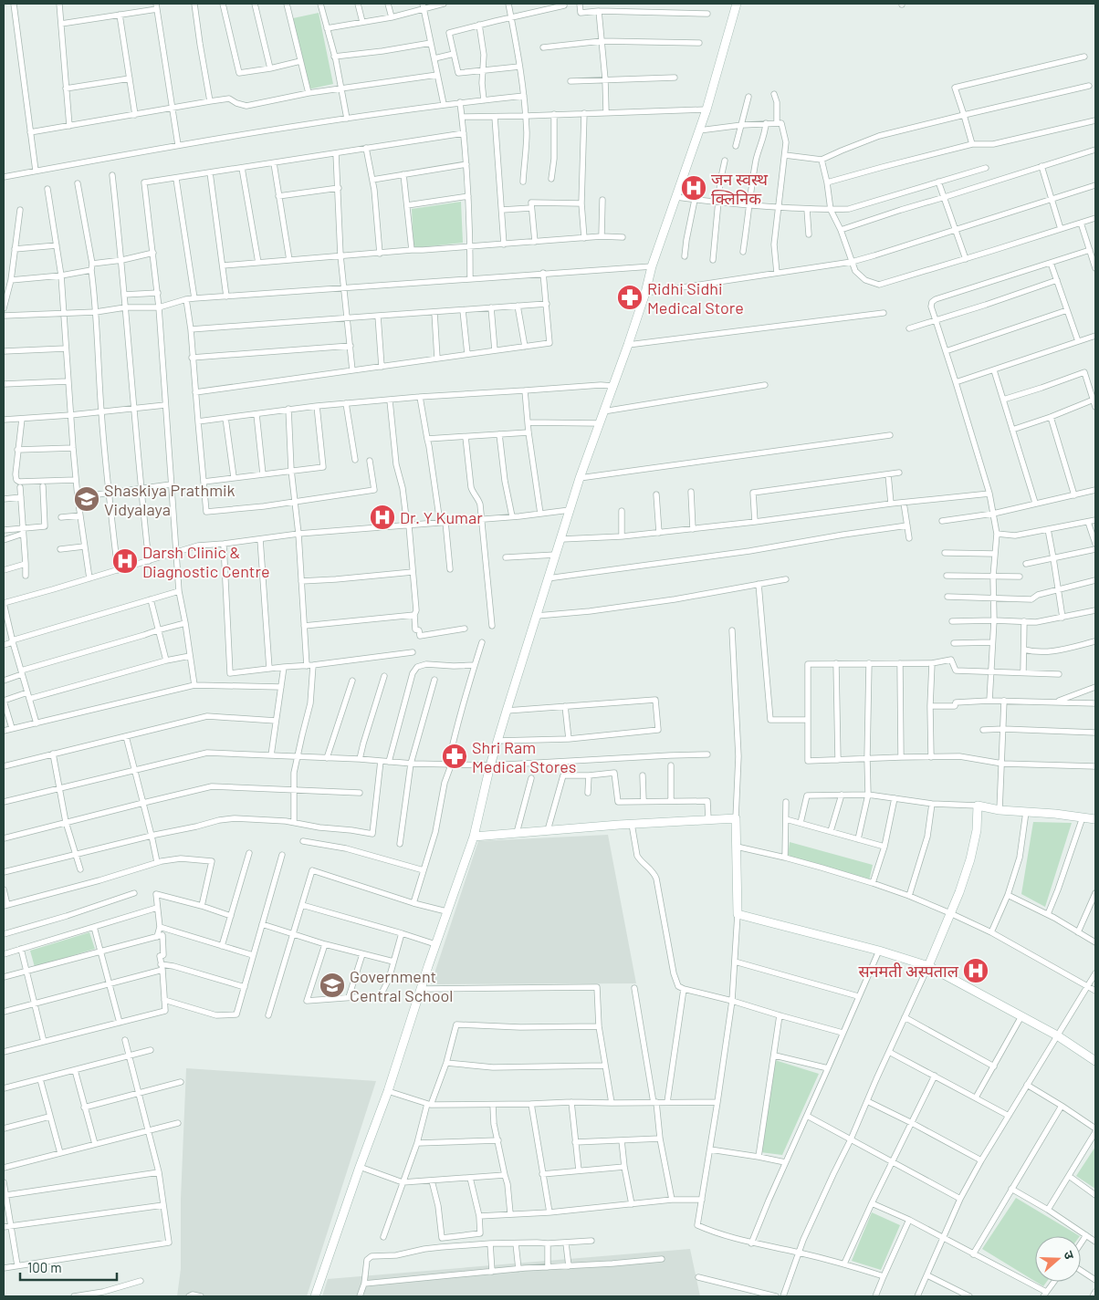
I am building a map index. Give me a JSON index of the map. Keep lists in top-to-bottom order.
{
  "places": {
    "hospital": [
      "जन स्वस्थ क्लिनिक",
      "Dr. Y Kumar",
      "Darsh Clinic & Diagnostic Centre",
      "सनमती अस्पताल"
    ],
    "pharmacy": ["Ridhi Sidhi Medical Store", "Shri Ram Medical Stores"],
    "school or university": ["Shaskiya Prathmik Vidyalaya", "Government Central School"]
  },
  "scale_bar": "100 m",
  "north": "right"
}
